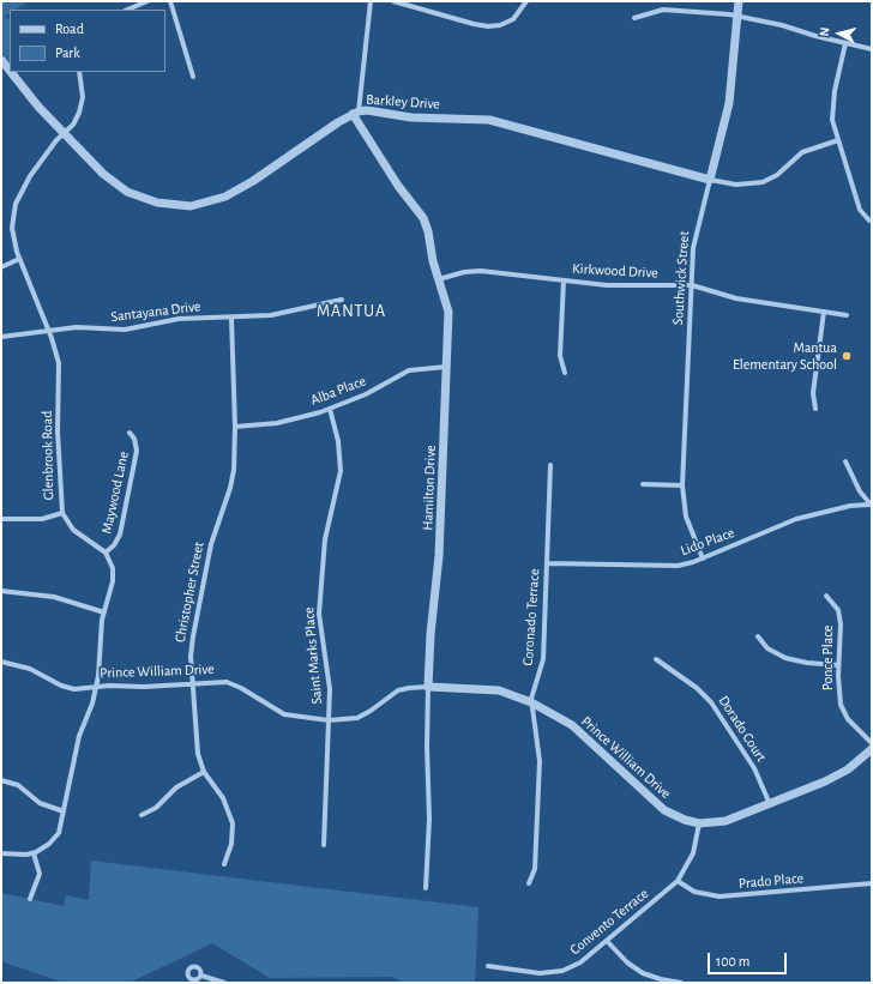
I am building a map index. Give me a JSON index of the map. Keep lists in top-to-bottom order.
{
  "streets": {
    "street": [
      "Barkley Drive",
      "Kirkwood Drive",
      "Southwick Street",
      "Santayana Drive",
      "Alba Place",
      "Glenbrook Road",
      "Hamilton Drive",
      "Maywood Lane",
      "Lido Place",
      "Christopher Street",
      "Coronado Terrace",
      "Saint Marks Place",
      "Ponce Place",
      "Prince William Drive",
      "Dorado Court",
      "Prado Place",
      "Convento Terrace"
    ]
  },
  "crossings": [
    ["Barkley Drive", "Southwick Street"],
    ["Barkley Drive", "Glenbrook Road"],
    ["Barkley Drive", "Hamilton Drive"],
    ["Kirkwood Drive", "Southwick Street"],
    ["Kirkwood Drive", "Hamilton Drive"],
    ["Southwick Street", "Lido Place"],
    ["Santayana Drive", "Glenbrook Road"],
    ["Santayana Drive", "Christopher Street"],
    ["Alba Place", "Hamilton Drive"],
    ["Alba Place", "Christopher Street"],
    ["Alba Place", "Saint Marks Place"],
    ["Glenbrook Road", "Maywood Lane"],
    ["Hamilton Drive", "Prince William Drive"],
    ["Lido Place", "Coronado Terrace"],
    ["Christopher Street", "Prince William Drive"],
    ["Coronado Terrace", "Prince William Drive"],
    ["Saint Marks Place", "Prince William Drive"],
    ["Prince William Drive", "Dorado Court"],
    ["Prince William Drive", "Convento Terrace"],
    ["Prado Place", "Convento Terrace"]
  ],
  "districts": ["MANTUA"],
  "places": ["Mantua Elementary School"],
  "legend": ["Road", "Park"],
  "scale_bar": "100 m",
  "north": "left"
}
